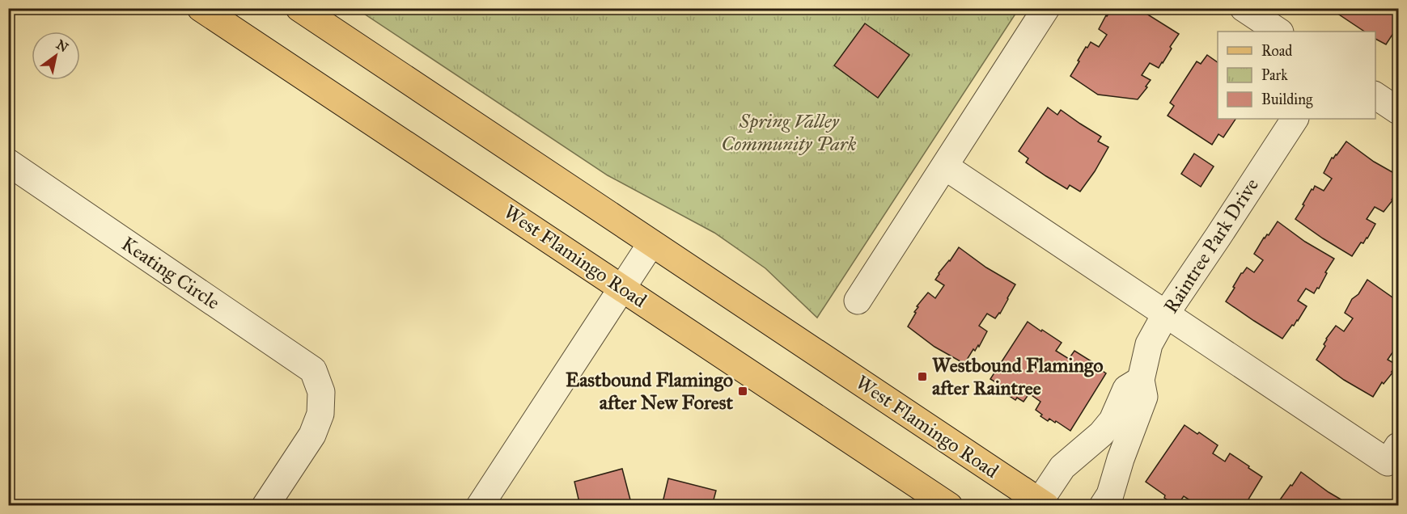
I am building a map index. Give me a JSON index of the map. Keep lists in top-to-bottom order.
{
  "streets": {
    "main road": ["West Flamingo Road"],
    "street": ["Raintree Park Drive", "Keating Circle"]
  },
  "crossings": [
    ["Raintree Park Drive", "West Flamingo Road"]
  ],
  "parks": ["Spring Valley Community Park"],
  "places": {
    "transit": ["Westbound Flamingo after Raintree", "Eastbound Flamingo after New Forest"]
  },
  "legend": ["Road", "Park", "Building"],
  "north": "top right"
}
